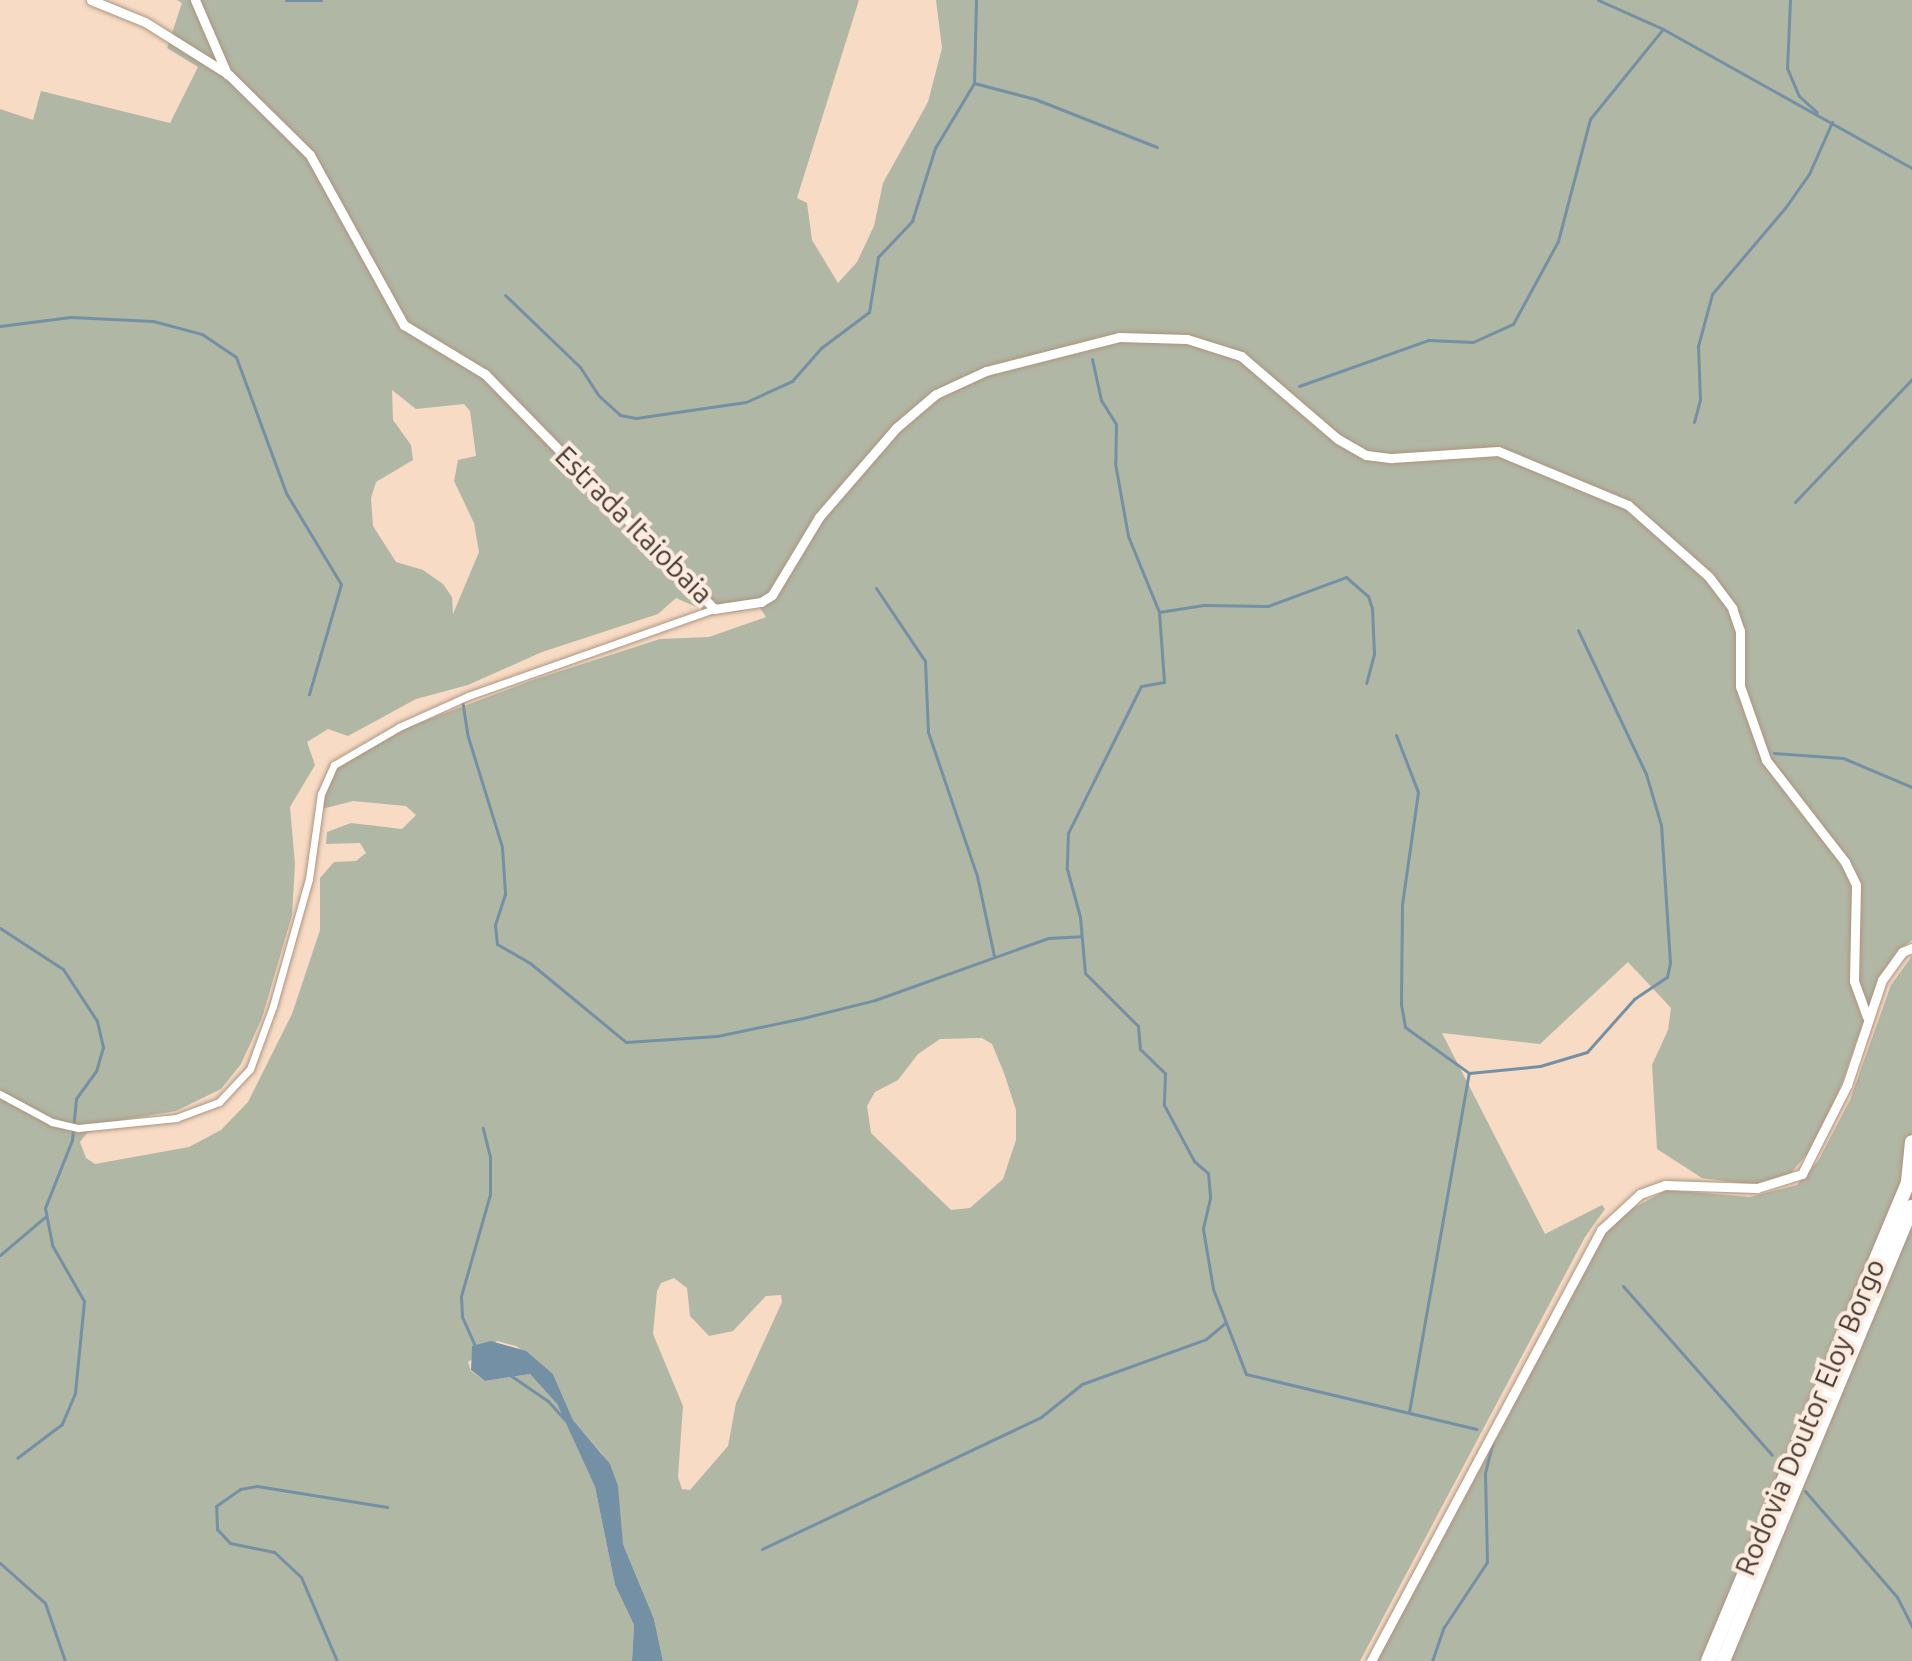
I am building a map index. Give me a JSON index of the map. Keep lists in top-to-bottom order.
{
  "streets": {
    "highway": ["Rodovia Doutor Eloy Borgo"],
    "street": ["Estrada Itaiobaia"]
  }
}
